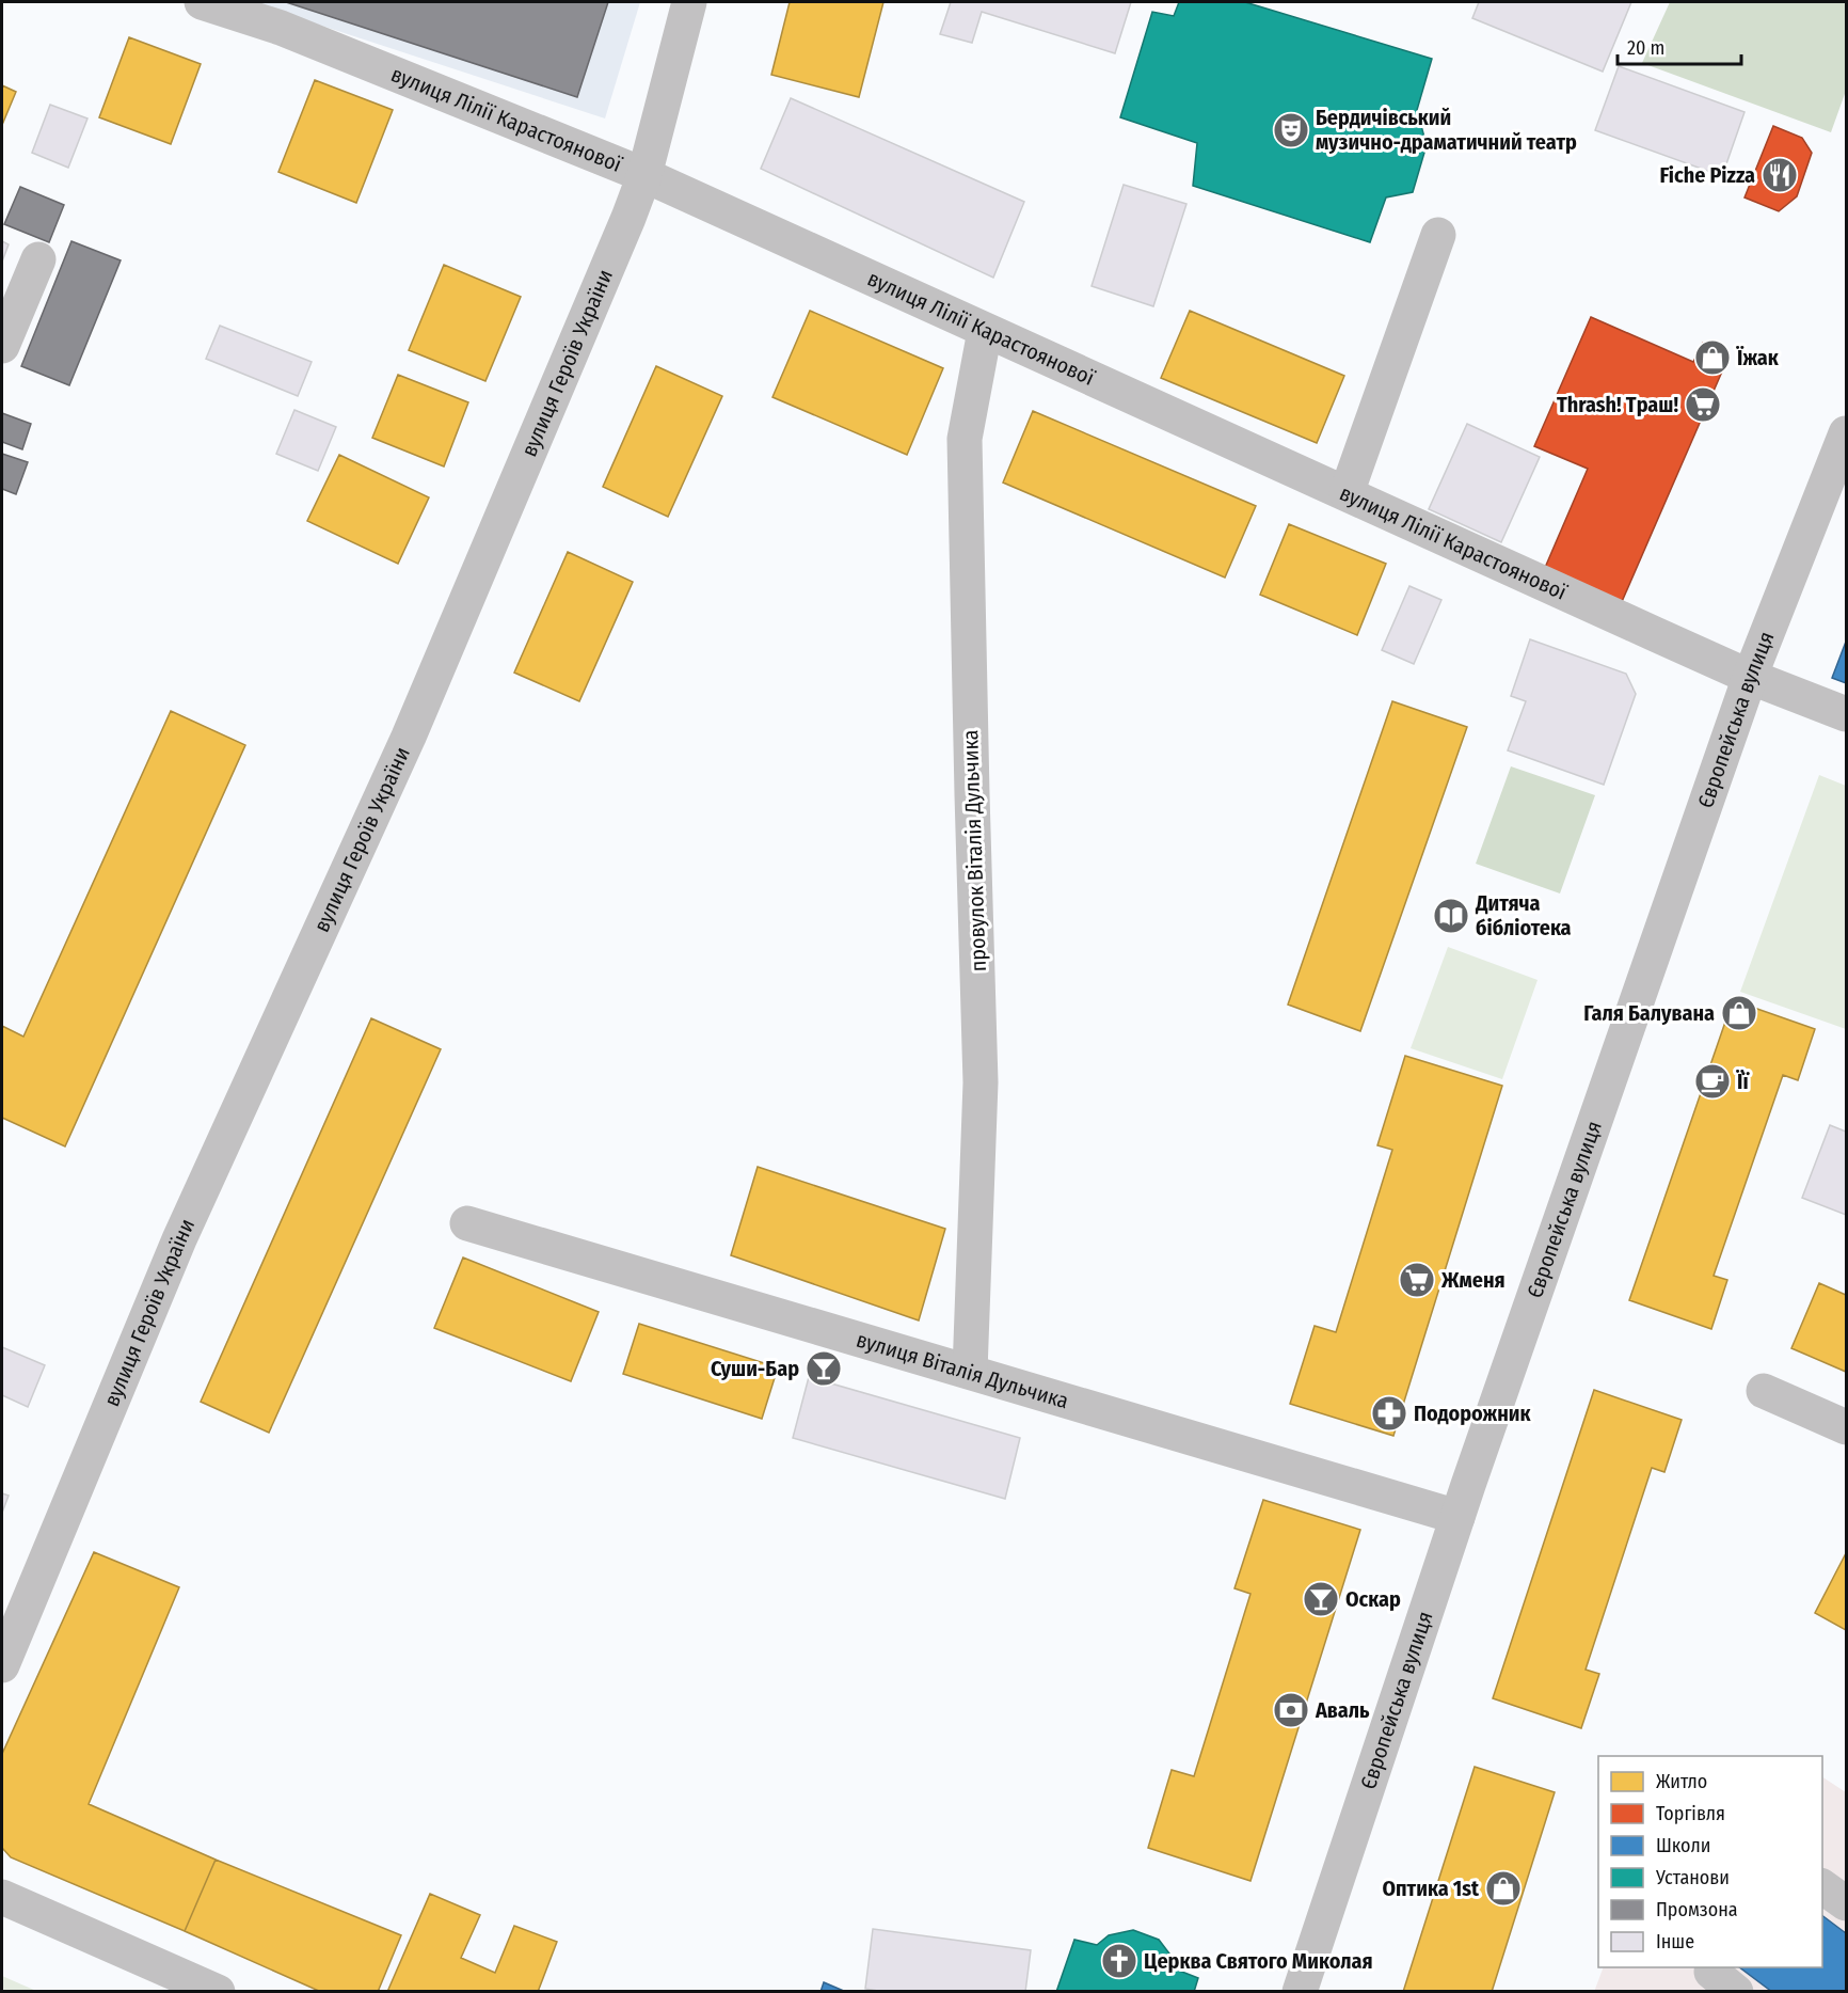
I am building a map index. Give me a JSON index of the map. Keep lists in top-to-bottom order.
{
  "streets": {
    "street": [
      "вулиця Лілії Карастоянової",
      "вулиця Героїв України",
      "Європейська вулиця",
      "провулок Віталія Дульчика",
      "вулиця Віталія Дульчика"
    ]
  },
  "crossings": [
    ["вулиця Лілії Карастоянової", "вулиця Героїв України"],
    ["вулиця Лілії Карастоянової", "Європейська вулиця"],
    ["вулиця Лілії Карастоянової", "провулок Віталія Дульчика"],
    ["Європейська вулиця", "вулиця Віталія Дульчика"],
    ["провулок Віталія Дульчика", "вулиця Віталія Дульчика"]
  ],
  "places": {
    "theatre": ["Бердичівський музично-драматичний театр"],
    "restaurant": ["Fiche Pizza"],
    "shop": ["Їжак", "Галя Балувана", "Оптика 1st"],
    "supermarket": ["Thrash! Траш!", "Жменя"],
    "library": ["Дитяча бібліотека"],
    "cafe": ["Її"],
    "bar": ["Суши-Бар", "Оскар"],
    "pharmacy": ["Подорожник"],
    "bank": ["Аваль"],
    "church": ["Церква Святого Миколая"]
  },
  "legend": [
    "Житло",
    "Торгівля",
    "Школи",
    "Установи",
    "Промзона",
    "Інше"
  ],
  "scale_bar": "20 m"
}
